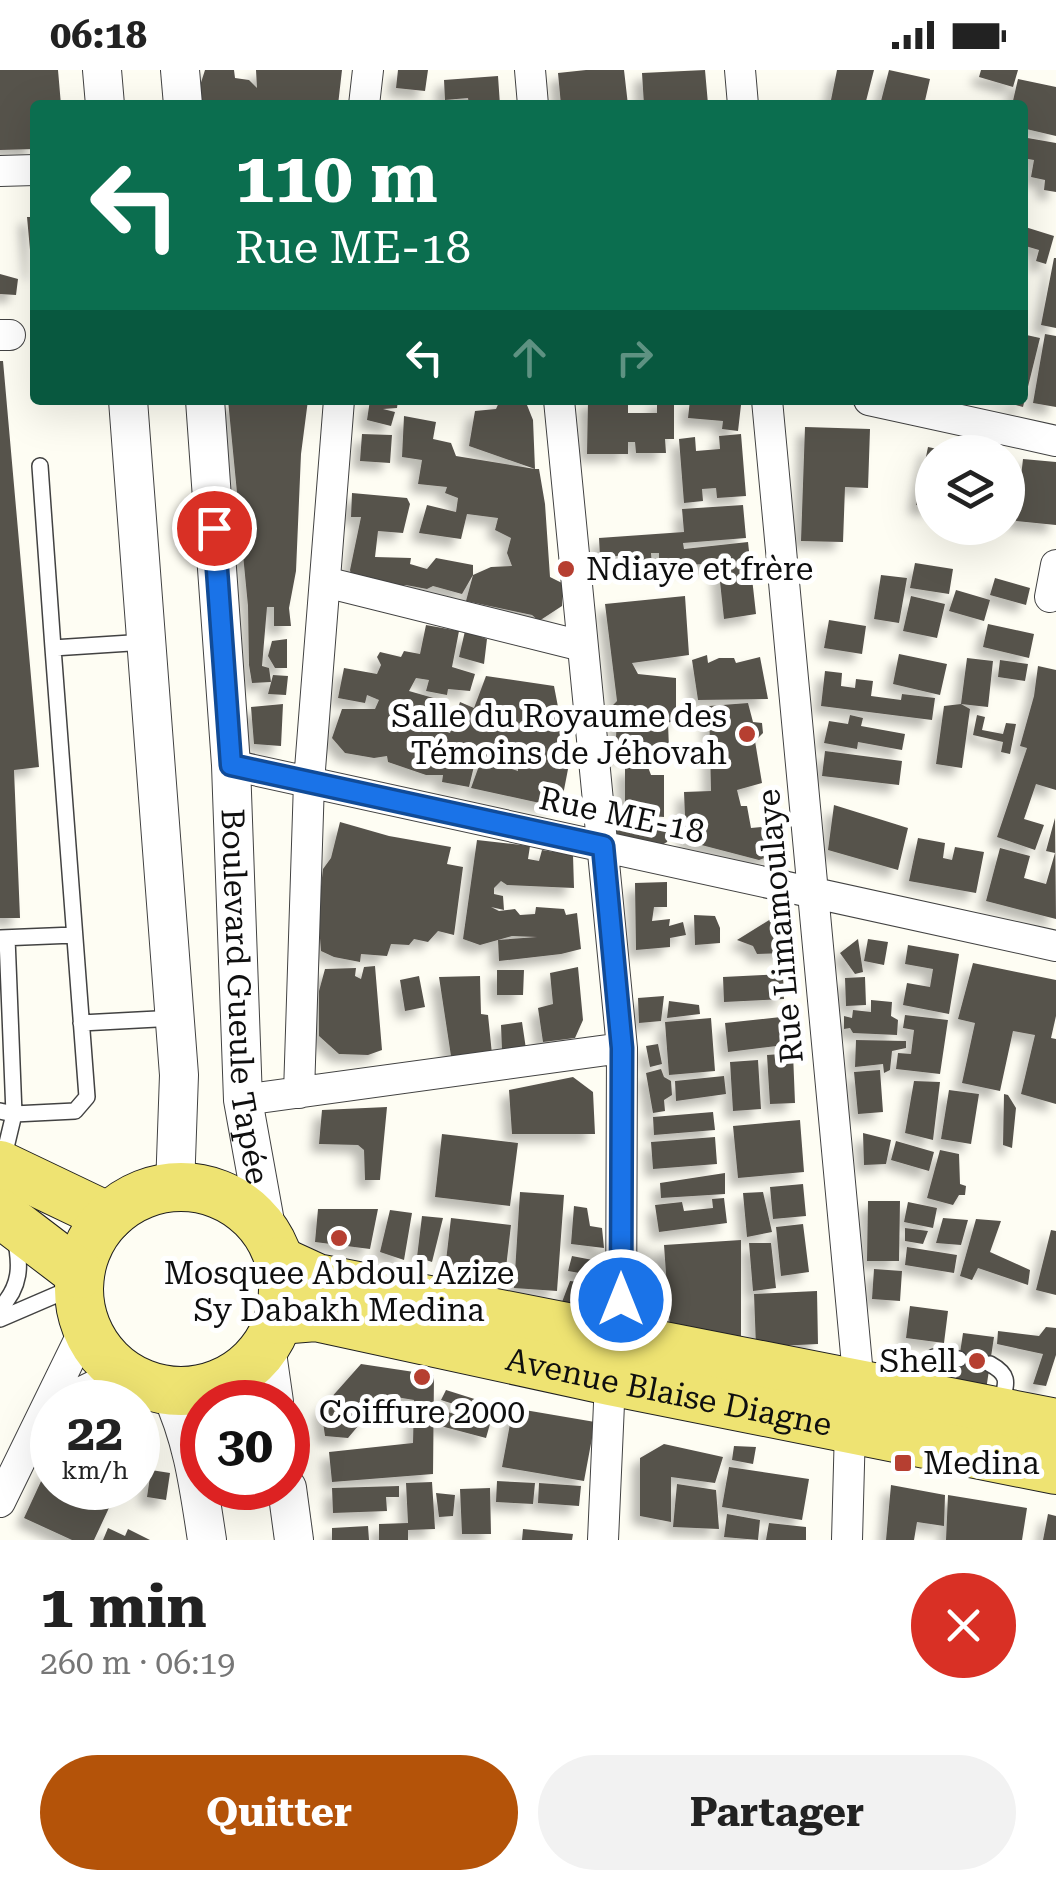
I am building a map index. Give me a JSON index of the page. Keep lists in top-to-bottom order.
{
  "streets": {
    "main road": ["Avenue Blaise Diagne"],
    "street": ["Rue ME-18", "Rue Limamoulaye", "Boulevard Gueule Tapée"]
  },
  "crossings": [
    ["Rue ME-18", "Rue Limamoulaye"],
    ["Rue ME-18", "Boulevard Gueule Tapée"],
    ["Rue Limamoulaye", "Avenue Blaise Diagne"],
    ["Boulevard Gueule Tapée", "Avenue Blaise Diagne"]
  ],
  "places": {
    "other": [
      "Ndiaye et frère",
      "Salle du Royaume des Témoins de Jéhovah",
      "Mosquee Abdoul Azize Sy Dabakh Medina",
      "Shell",
      "Coiffure 2000"
    ],
    "transit": ["Medina"]
  },
  "page": {
    "status": "06:18",
    "turn": ["110 m", "Rue ME-18"],
    "speed": "22 km/h",
    "limit": "30",
    "heading": ["1 min", "260 m · 06:19"],
    "buttons": ["Quitter", "Partager"]
  }
}
